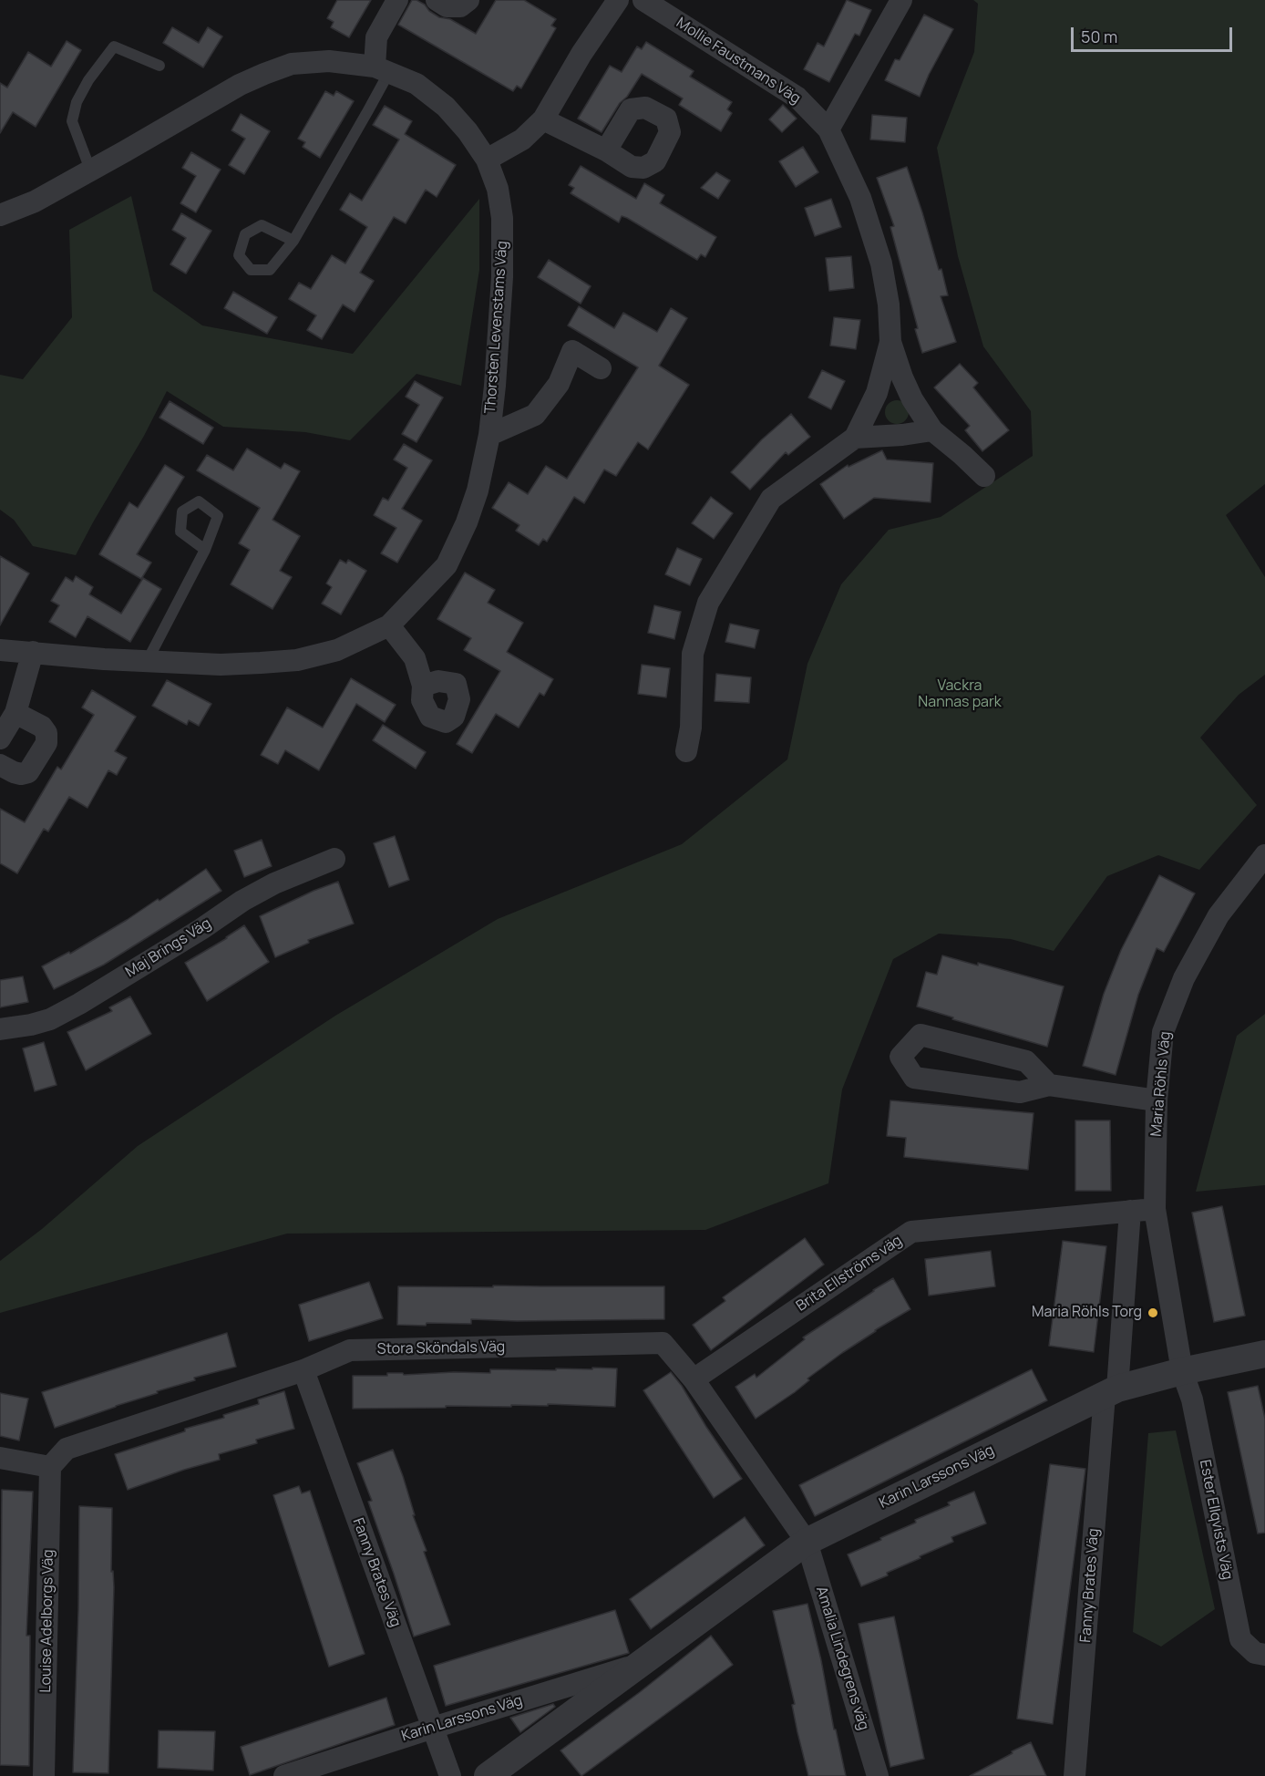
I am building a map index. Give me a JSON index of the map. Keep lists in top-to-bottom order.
{
  "streets": {
    "street": [
      "Mollie Faustmans Väg",
      "Thorsten Levenstams Väg",
      "Maj Brings Väg",
      "Maria Röhls Väg",
      "Brita Ellströms väg",
      "Stora Sköndals Väg",
      "Karin Larssons Väg",
      "Ester Ellqvists Väg",
      "Fanny Brates Väg",
      "Louise Adelborgs Väg",
      "Amalia Lindegrens väg"
    ]
  },
  "crossings": [
    ["Maria Röhls Väg", "Brita Ellströms väg"],
    ["Brita Ellströms väg", "Stora Sköndals Väg"],
    ["Stora Sköndals Väg", "Karin Larssons Väg"],
    ["Stora Sköndals Väg", "Fanny Brates Väg"],
    ["Stora Sköndals Väg", "Louise Adelborgs Väg"],
    ["Stora Sköndals Väg", "Amalia Lindegrens väg"],
    ["Karin Larssons Väg", "Ester Ellqvists Väg"],
    ["Karin Larssons Väg", "Fanny Brates Väg"],
    ["Karin Larssons Väg", "Amalia Lindegrens väg"]
  ],
  "parks": ["Vackra Nannas park"],
  "places": ["Maria Röhls Torg"],
  "scale_bar": "50 m"
}
